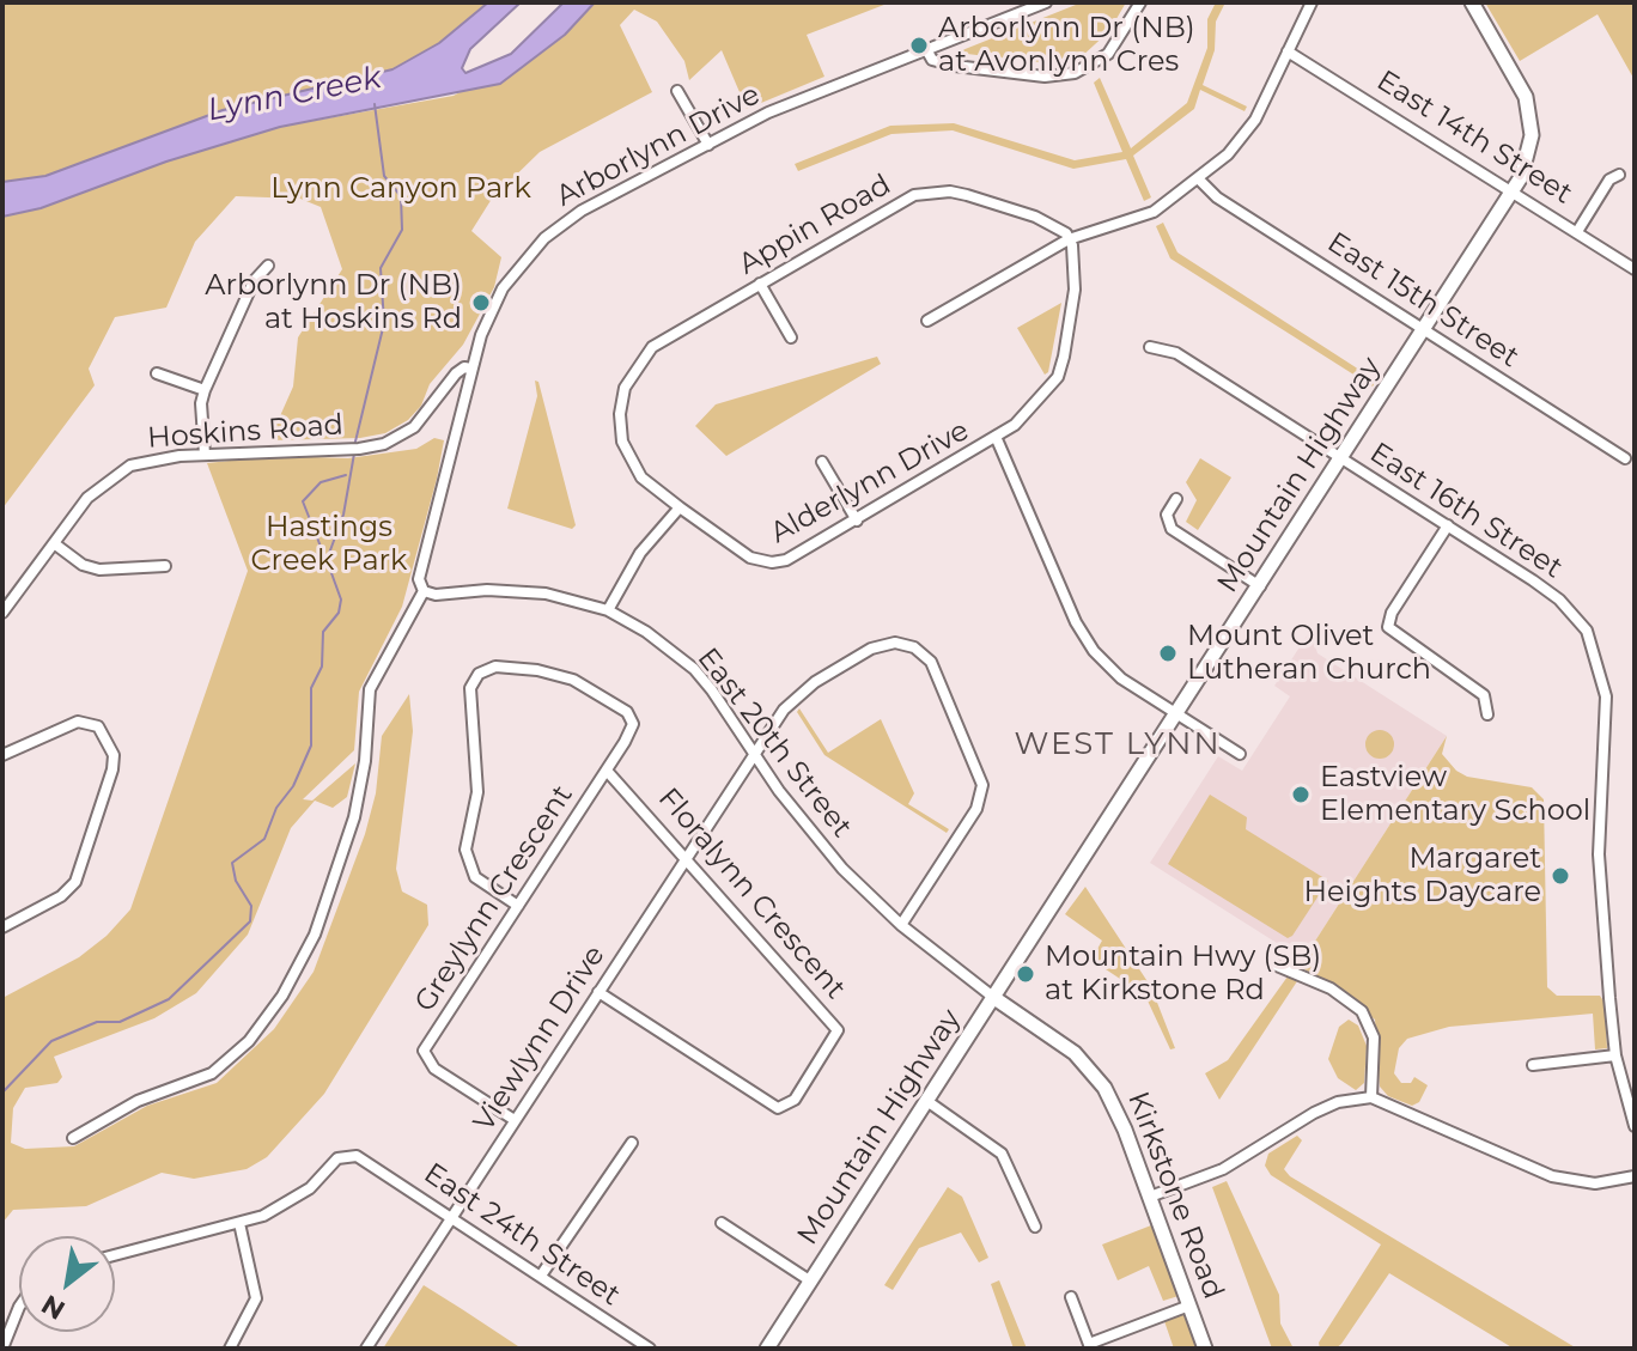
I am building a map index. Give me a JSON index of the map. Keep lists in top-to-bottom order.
{
  "streets": {
    "main road": ["Mountain Highway", "Kirkstone Road"],
    "street": [
      "East 14th Street",
      "Arborlynn Drive",
      "Appin Road",
      "East 15th Street",
      "Hoskins Road",
      "Alderlynn Drive",
      "East 16th Street",
      "East 20th Street",
      "Floralynn Crescent",
      "Greylynn Crescent",
      "Viewlynn Drive",
      "East 24th Street"
    ]
  },
  "crossings": [
    ["East 14th Street", "Mountain Highway"],
    ["Arborlynn Drive", "Hoskins Road"],
    ["Arborlynn Drive", "East 20th Street"],
    ["Appin Road", "Alderlynn Drive"],
    ["East 15th Street", "Mountain Highway"],
    ["Mountain Highway", "East 16th Street"],
    ["Mountain Highway", "East 20th Street"],
    ["Mountain Highway", "Kirkstone Road"],
    ["East 20th Street", "Viewlynn Drive"],
    ["East 20th Street", "Kirkstone Road"],
    ["Floralynn Crescent", "Greylynn Crescent"],
    ["Floralynn Crescent", "Viewlynn Drive"],
    ["Greylynn Crescent", "Viewlynn Drive"],
    ["Viewlynn Drive", "East 24th Street"]
  ],
  "districts": ["WEST LYNN"],
  "water": ["Lynn Creek"],
  "parks": ["Lynn Canyon Park", "Hastings Creek Park"],
  "places": [
    "Arborlynn Dr (NB) at Avonlynn Cres",
    "Arborlynn Dr (NB) at Hoskins Rd",
    "Mount Olivet Lutheran Church",
    "Eastview Elementary School",
    "Margaret Heights Daycare",
    "Mountain Hwy (SB) at Kirkstone Rd"
  ],
  "north": "bottom left"
}
